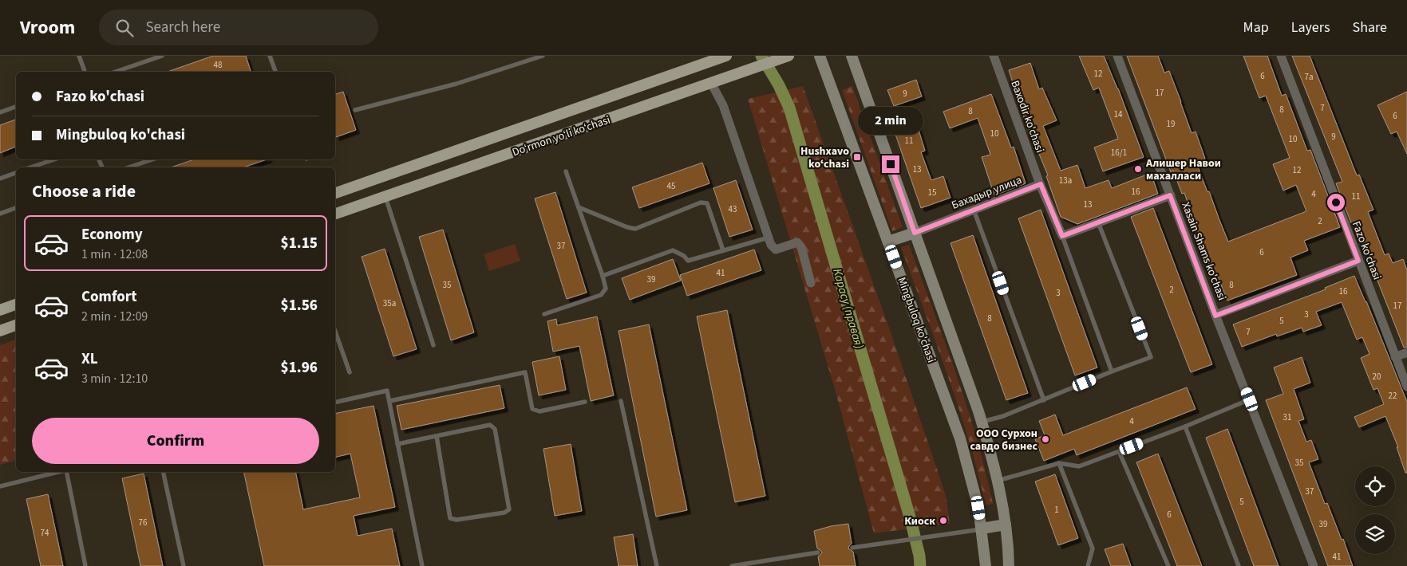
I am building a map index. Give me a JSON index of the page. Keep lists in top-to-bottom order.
{
  "streets": {
    "main road": ["Do‘rmon yo‘li ko‘chasi", "Mingbuloq ko'chasi"],
    "street": [
      "Baxodir ko'chasi",
      "Бахадыр улица",
      "Fazo ko'chasi",
      "Xasain Shams ko'chasi"
    ]
  },
  "crossings": [
    ["Baxodir ko'chasi", "Бахадыр улица"]
  ],
  "water": ["Карасу (правая)"],
  "places": {
    "transit": ["Hushxavo koʻchasi"],
    "other": ["Алишер Навои махалласи", "ООО Сурхон савдо бизнес", "Киоск"]
  },
  "house_numbers": [
    "48",
    "12",
    "6",
    "7a",
    "17",
    "9",
    "7",
    "8",
    "8",
    "14",
    "6",
    "19",
    "10",
    "9",
    "10",
    "11",
    "16/1",
    "13",
    "12",
    "13а",
    "45",
    "16",
    "15",
    "4",
    "11",
    "13",
    "43",
    "2",
    "37",
    "6",
    "41",
    "39",
    "35",
    "8",
    "2",
    "16",
    "3",
    "35а",
    "17",
    "3",
    "8",
    "5",
    "7",
    "20",
    "22",
    "31",
    "4",
    "35",
    "37",
    "5",
    "1",
    "6",
    "76",
    "39",
    "74",
    "41"
  ],
  "page": {
    "header": "Vroom",
    "search": "Search here",
    "nav": ["Map", "Layers", "Share"],
    "banner": ["Fazo ko'chasi", "Mingbuloq ko'chasi"],
    "bubble": "2 min",
    "heading": "Choose a ride",
    "list": [
      {
        "name": "Economy",
        "note": "1 min · 12:08",
        "value": "$1.15"
      },
      {
        "name": "Comfort",
        "note": "2 min · 12:09",
        "value": "$1.56"
      },
      {
        "name": "XL",
        "note": "3 min · 12:10",
        "value": "$1.96"
      }
    ],
    "buttons": "Confirm"
  }
}
